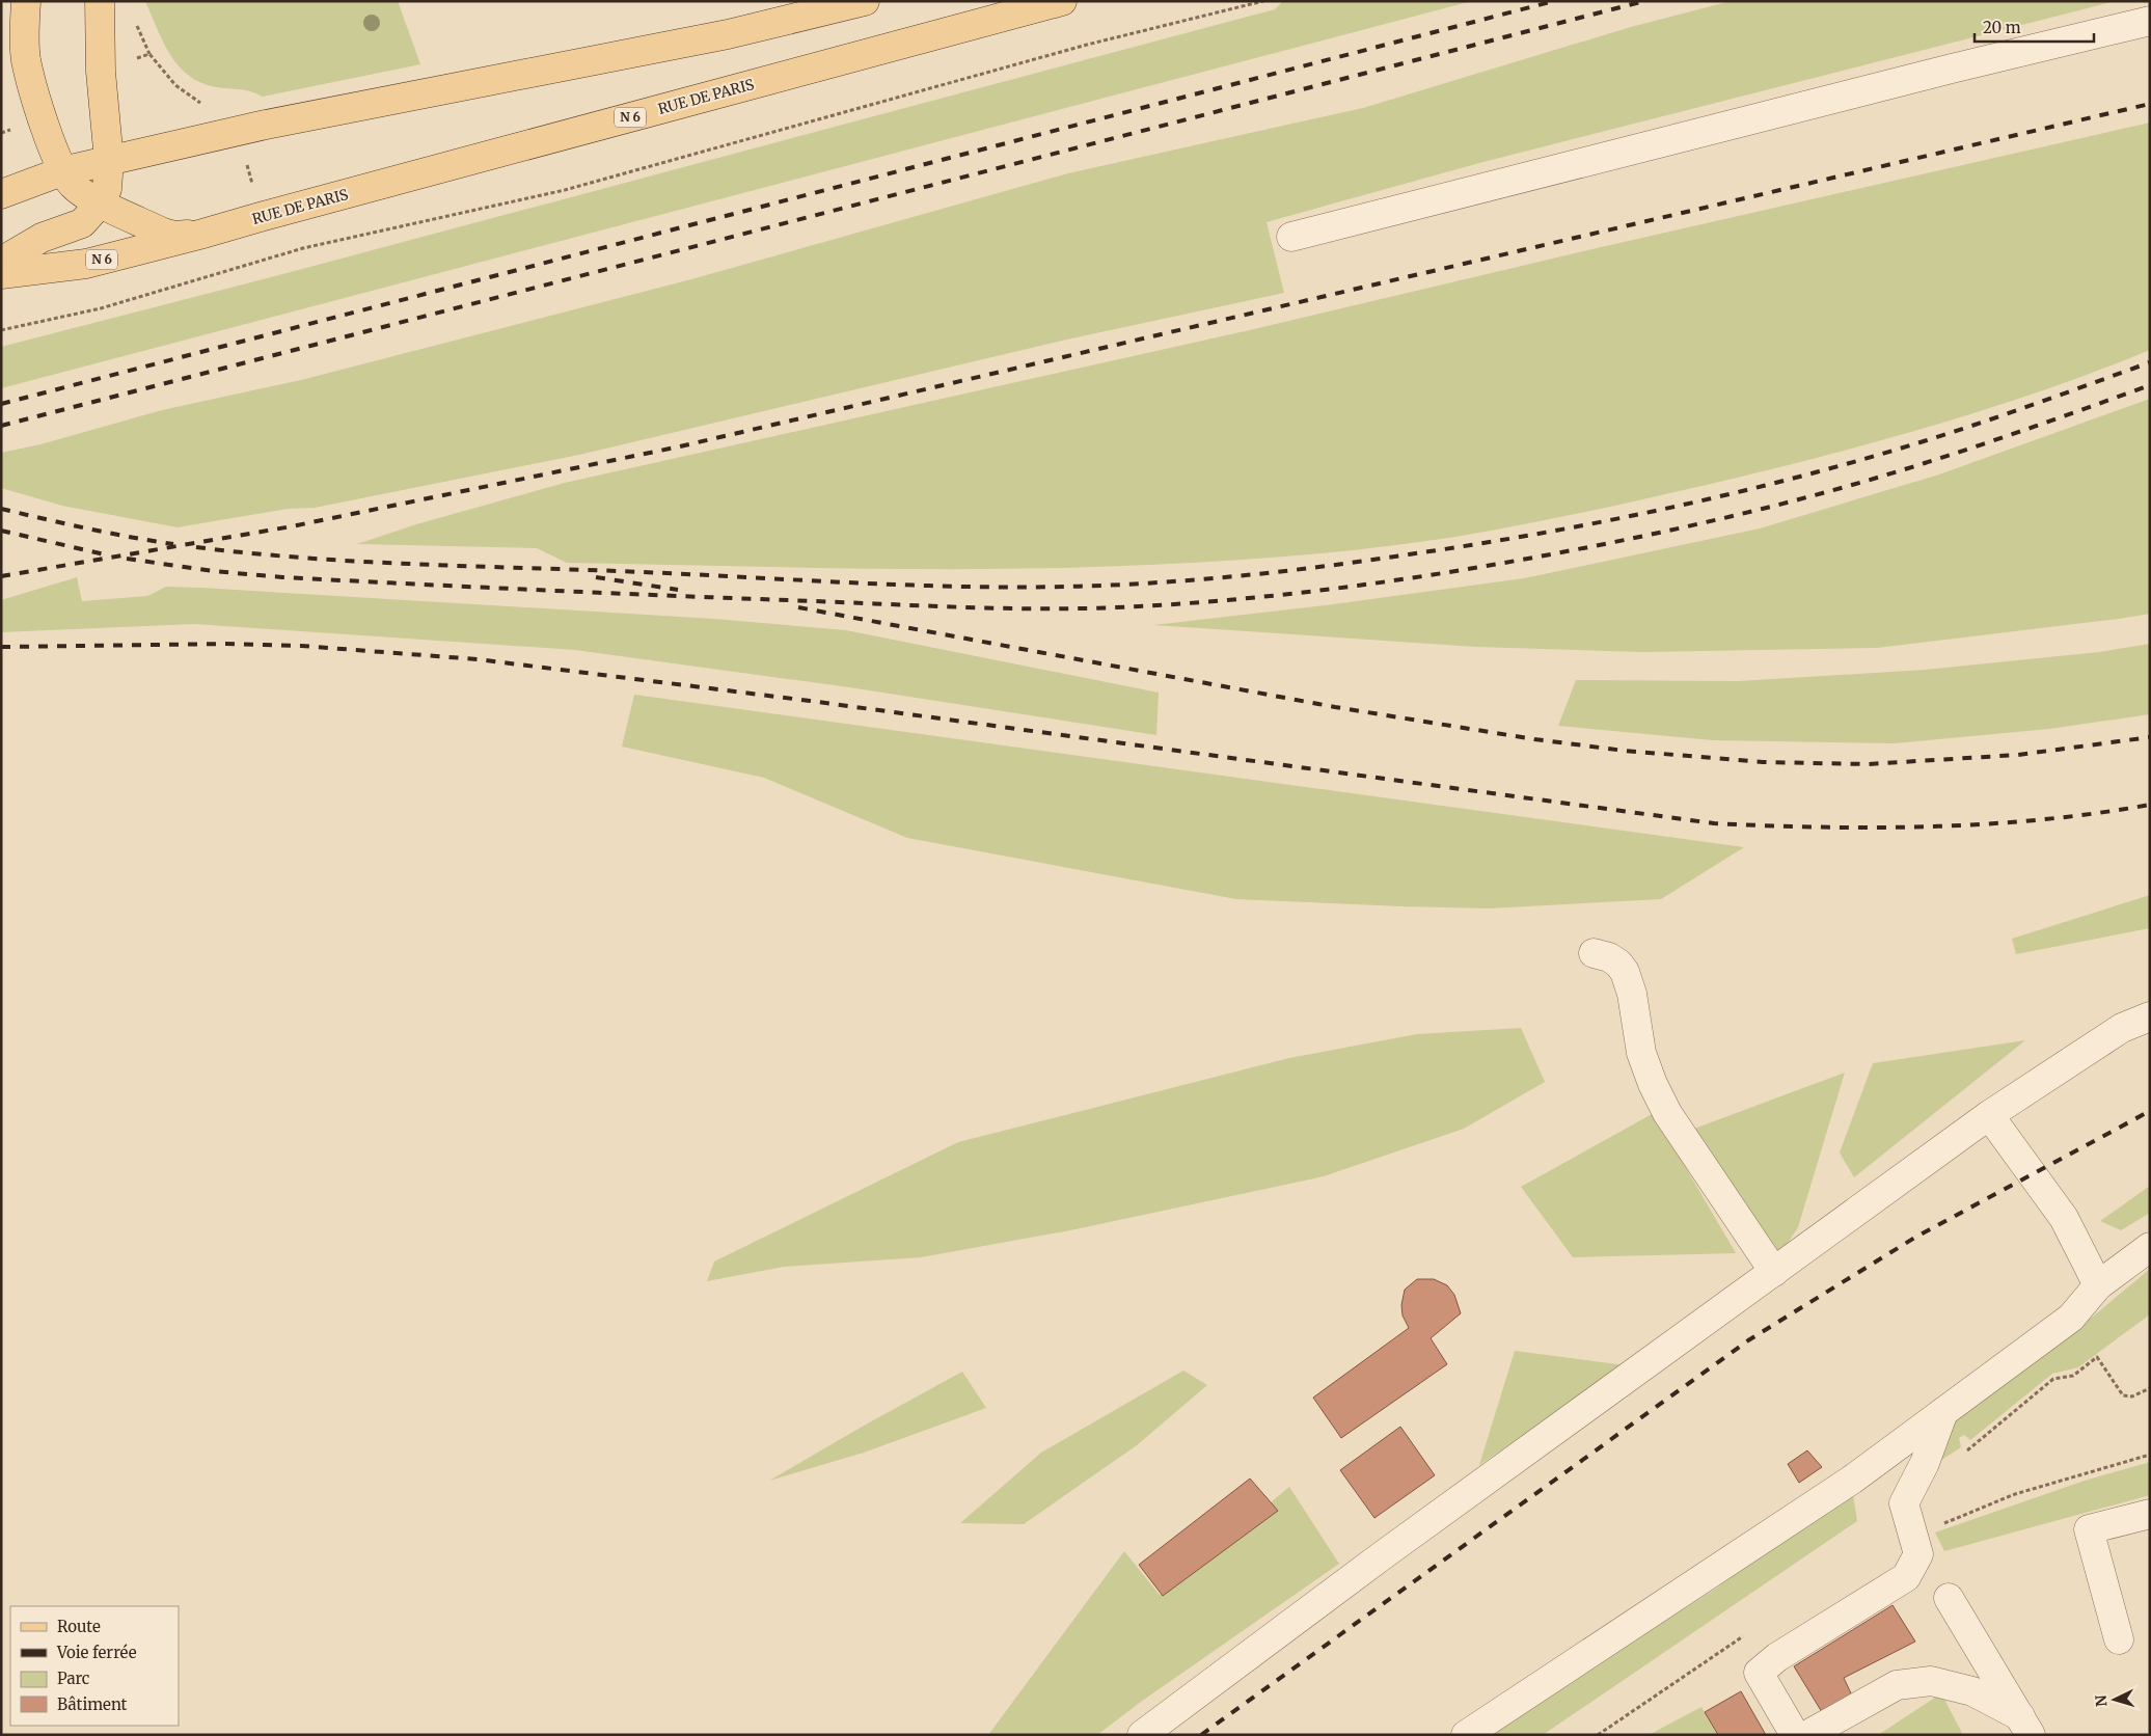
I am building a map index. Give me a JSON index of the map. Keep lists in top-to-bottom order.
{
  "streets": {
    "main road": ["RUE DE PARIS", "N 6"]
  },
  "crossings": [
    ["RUE DE PARIS", "N 6"]
  ],
  "legend": [
    "Route",
    "Voie ferrée",
    "Parc",
    "Bâtiment"
  ],
  "scale_bar": "20 m",
  "north": "left"
}
